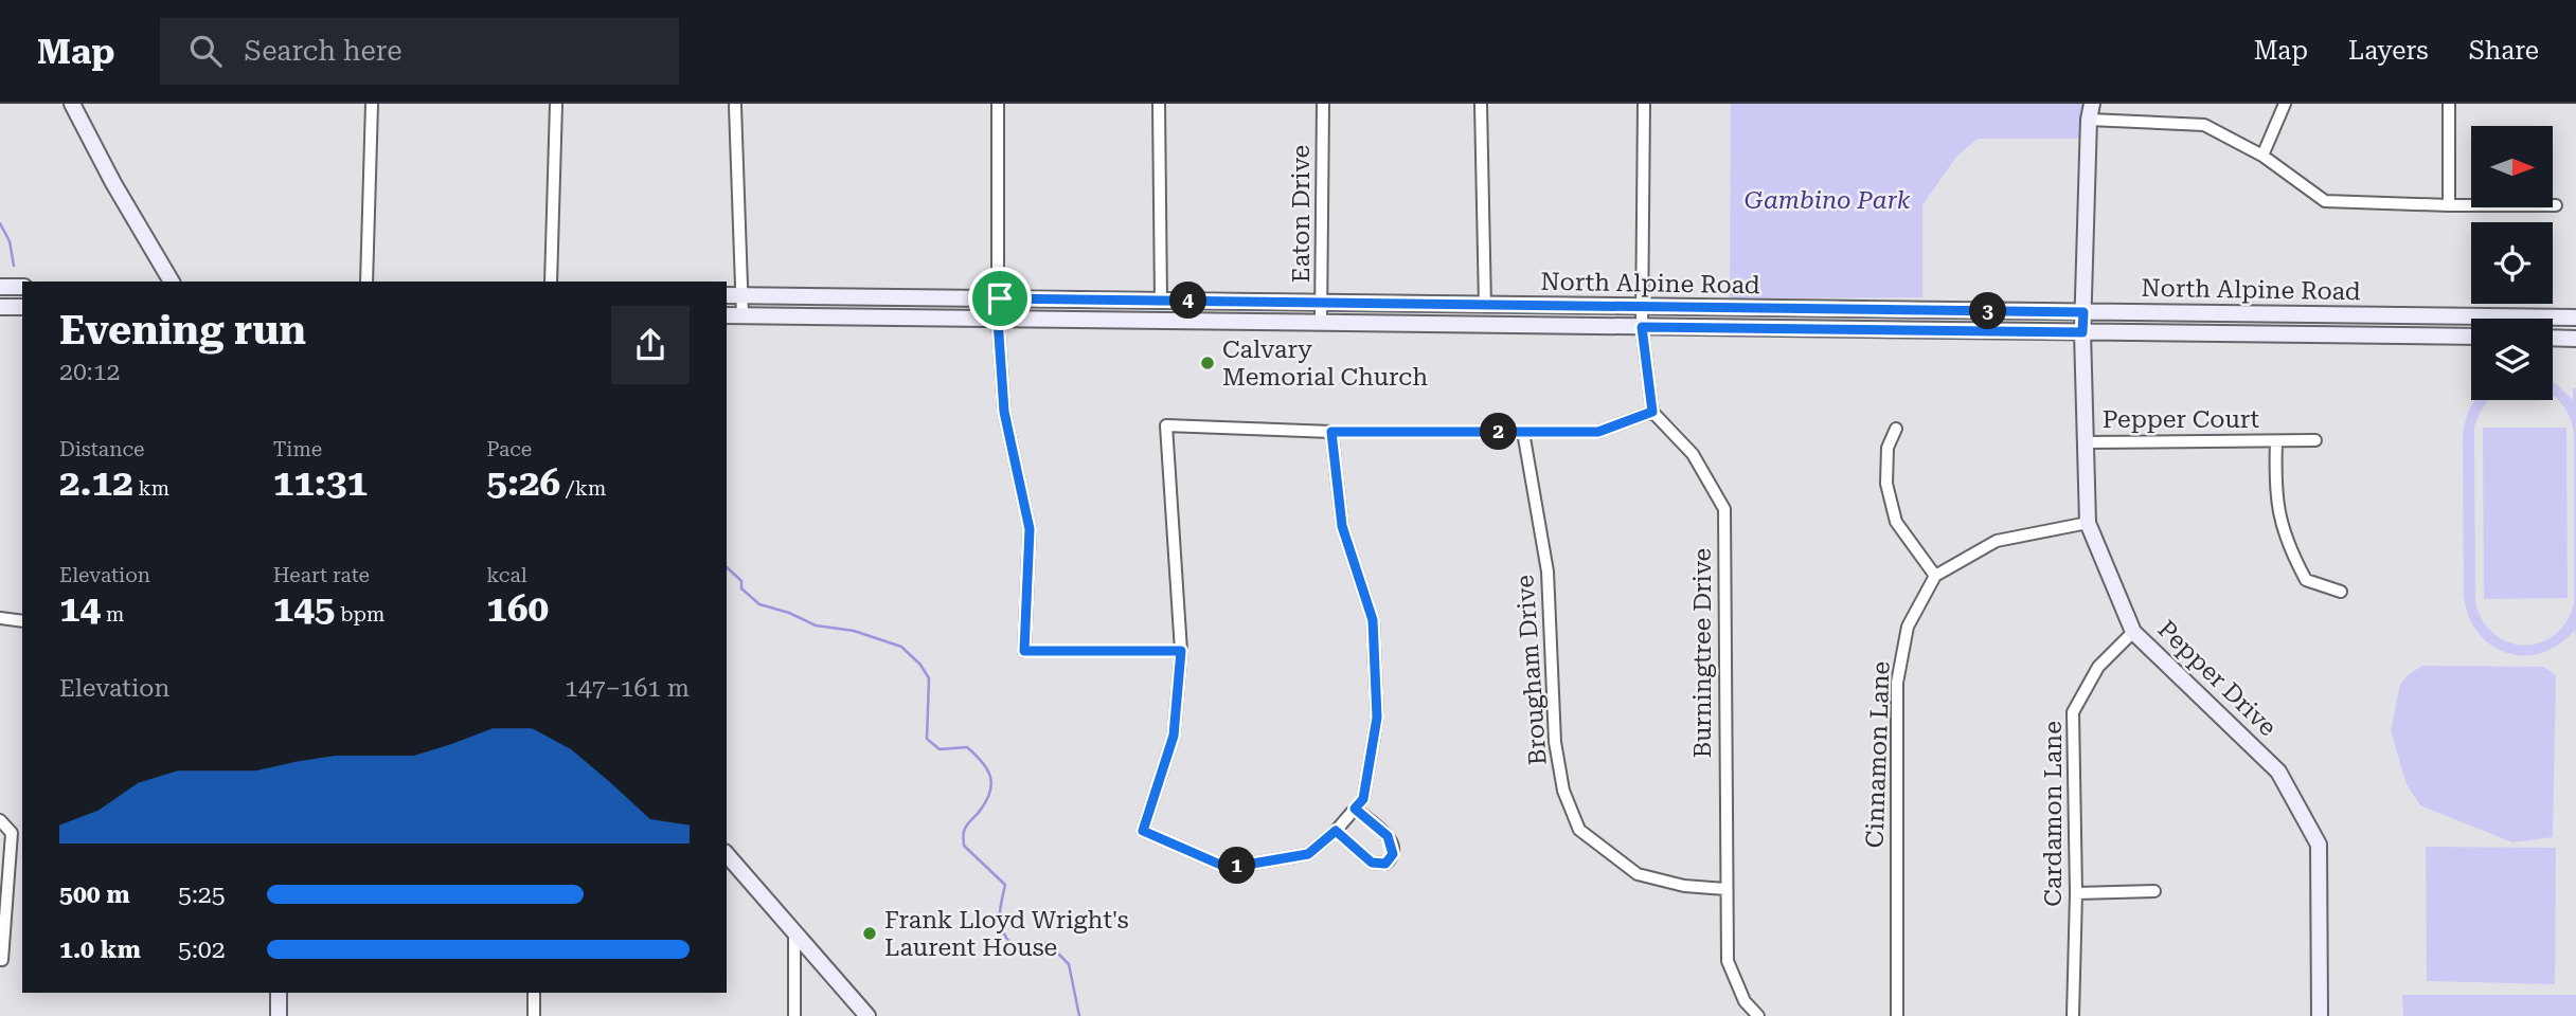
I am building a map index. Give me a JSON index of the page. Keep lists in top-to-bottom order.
{
  "streets": {
    "main road": ["North Alpine Road", "Pepper Drive"],
    "street": [
      "Eaton Drive",
      "Pepper Court",
      "Burningtree Drive",
      "Brougham Drive",
      "Cinnamon Lane",
      "Cardamon Lane"
    ]
  },
  "crossings": [
    ["Eaton Drive", "North Alpine Road"],
    ["North Alpine Road", "Pepper Drive"],
    ["Pepper Court", "Pepper Drive"],
    ["Burningtree Drive", "Brougham Drive"],
    ["Pepper Drive", "Cardamon Lane"]
  ],
  "parks": ["Gambino Park"],
  "places": ["Calvary Memorial Church", "Frank Lloyd Wright's Laurent House"],
  "north": "right",
  "page": {
    "header": "Map",
    "search": "Search here",
    "nav": ["Map", "Layers", "Share"],
    "pins": [
      "4",
      "3",
      "2",
      "1"
    ],
    "heading": ["Evening run", "20:12"],
    "stats": [
      ["Distance", "2.12 km"],
      ["Time", "11:31"],
      ["Pace", "5:26 /km"],
      ["Elevation", "14 m"],
      ["Heart rate", "145 bpm"],
      ["kcal", "160"]
    ],
    "chart": ["Elevation", "147–161 m"],
    "list": [
      {
        "name": "500 m",
        "note": "5:25"
      },
      {
        "name": "1.0 km",
        "note": "5:02"
      }
    ]
  }
}
